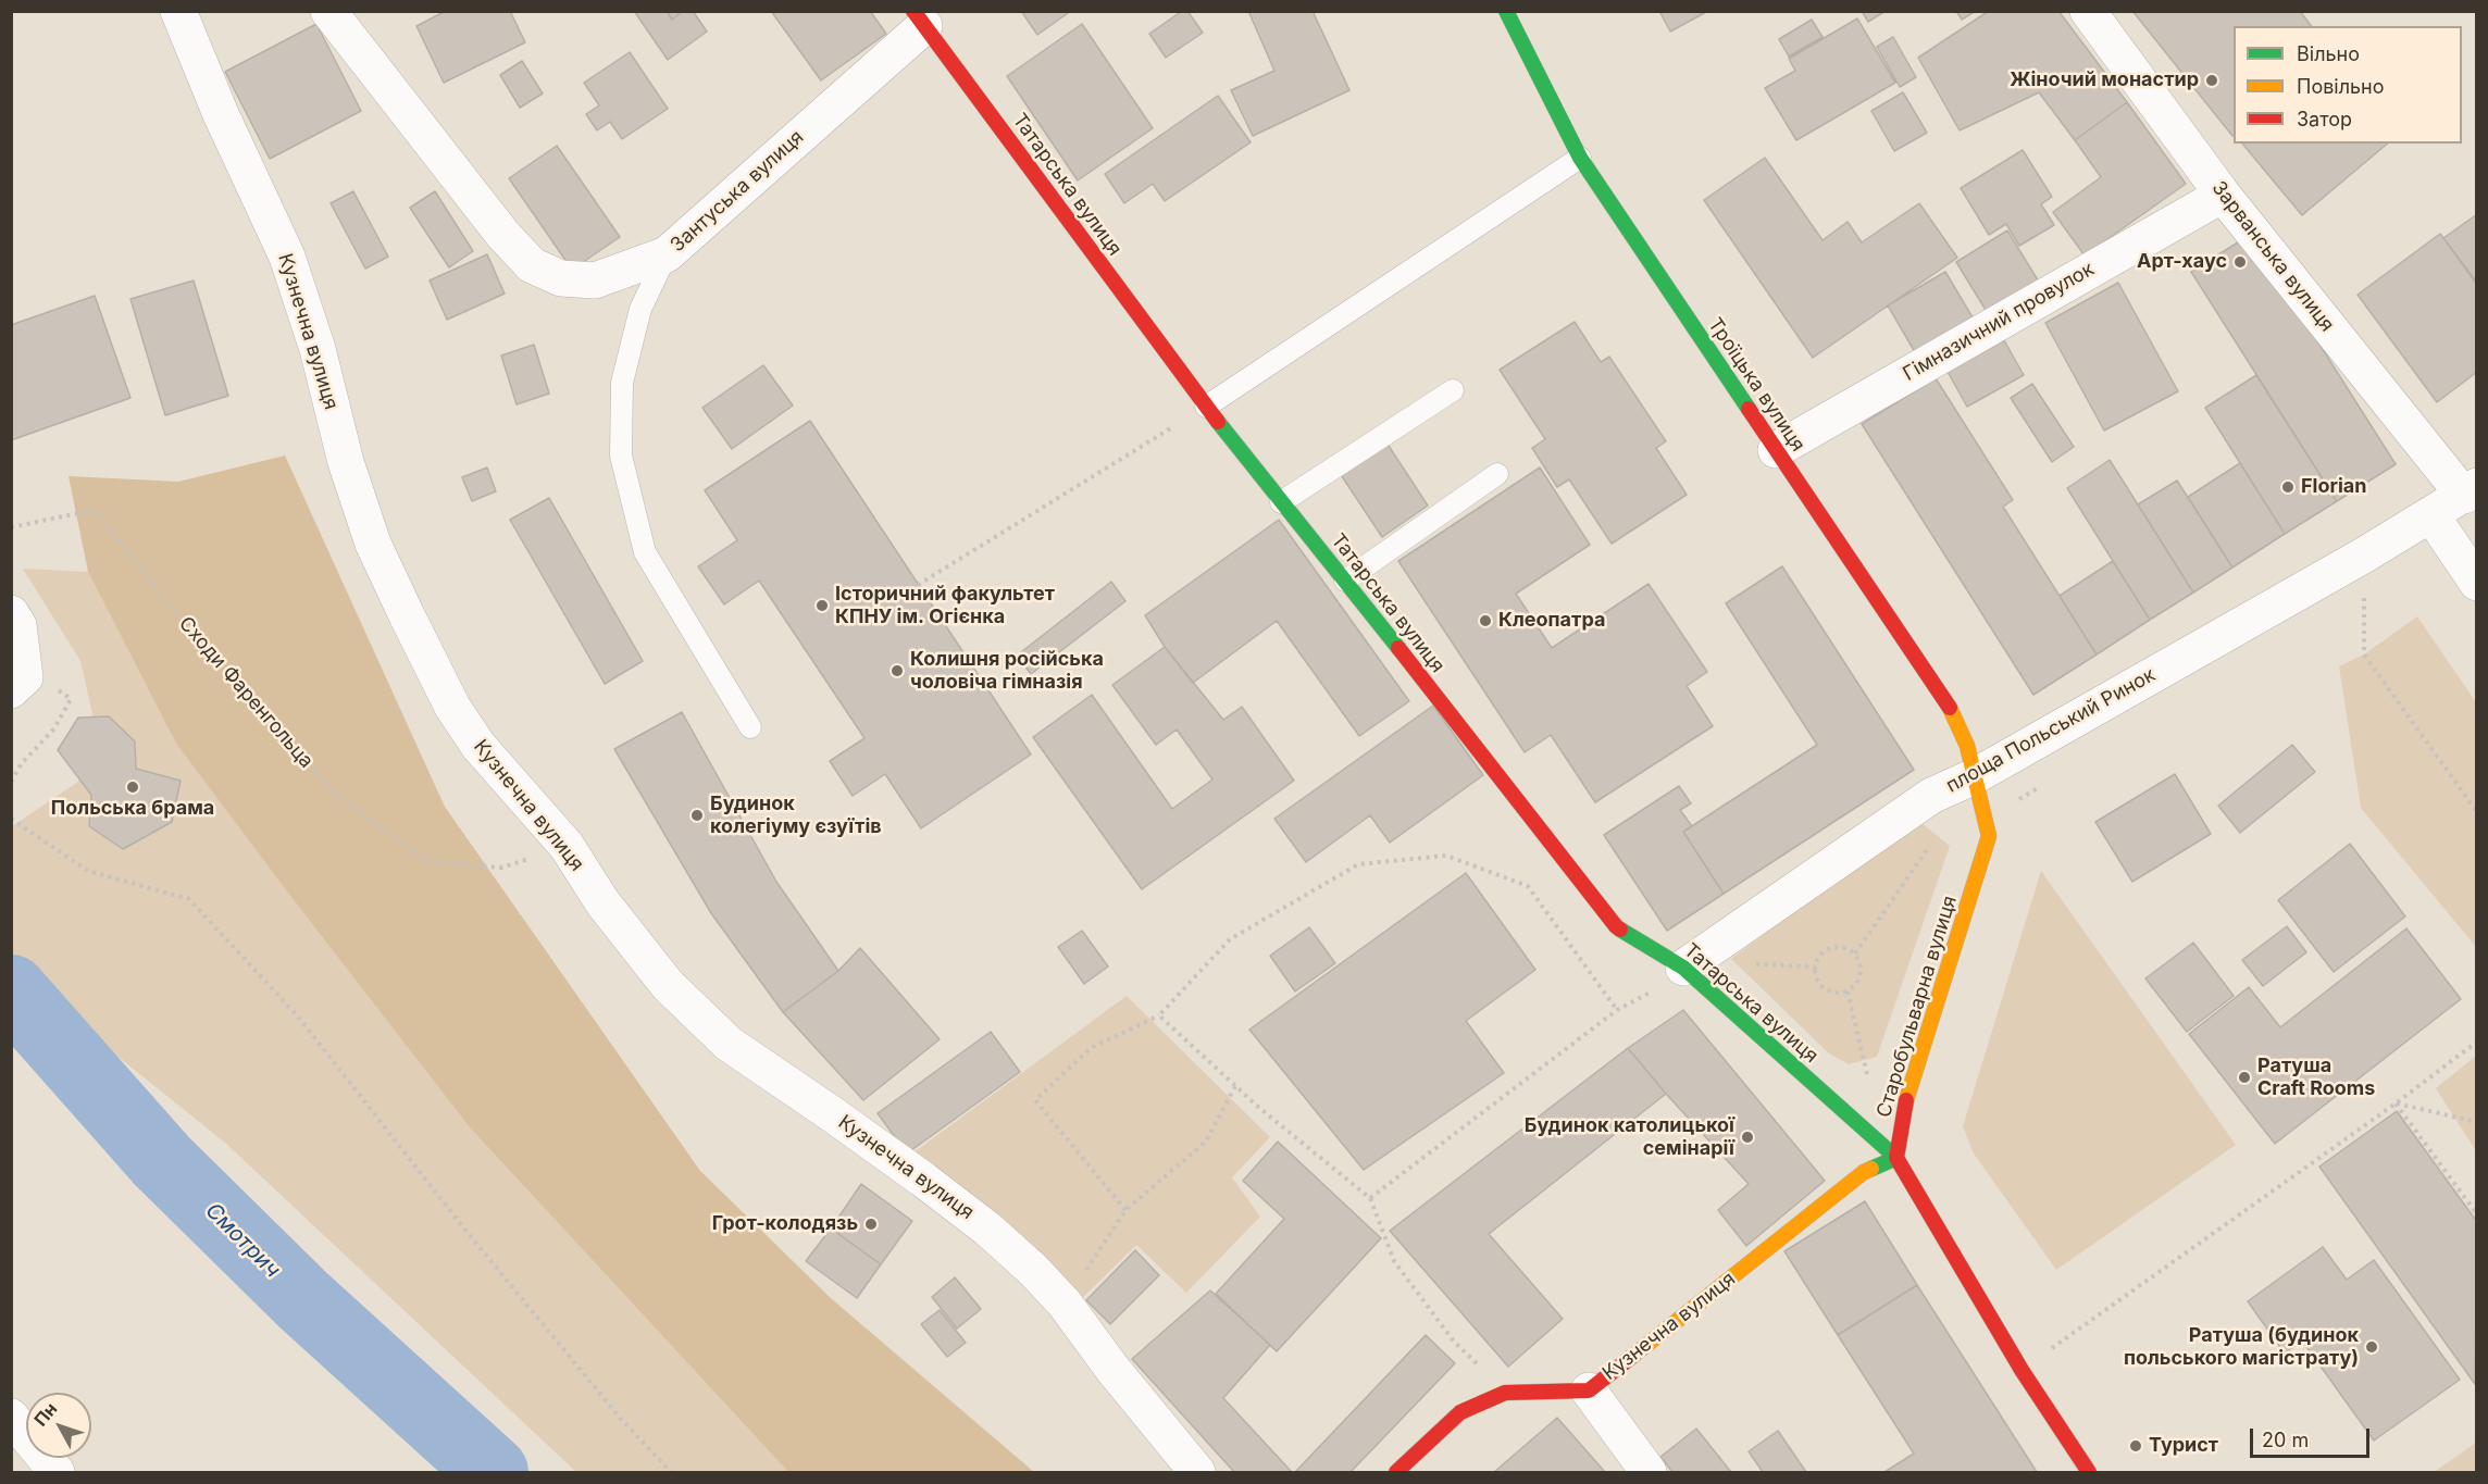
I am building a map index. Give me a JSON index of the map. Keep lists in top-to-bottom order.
{
  "streets": {
    "street": [
      "Татарська вулиця",
      "Зантуська вулиця",
      "Зарванська вулиця",
      "Гімназичний провулок",
      "Кузнечна вулиця",
      "Троїцька вулиця",
      "площа Польський Ринок",
      "Старобульварна вулиця"
    ],
    "path": ["Сходи Фаренгольца"]
  },
  "crossings": [
    ["Татарська вулиця", "Зантуська вулиця"],
    ["Татарська вулиця", "Кузнечна вулиця"],
    ["Татарська вулиця", "площа Польський Ринок"],
    ["Татарська вулиця", "Старобульварна вулиця"],
    ["Зарванська вулиця", "Гімназичний провулок"],
    ["Зарванська вулиця", "площа Польський Ринок"],
    ["Гімназичний провулок", "Троїцька вулиця"],
    ["Кузнечна вулиця", "Старобульварна вулиця"],
    ["Троїцька вулиця", "площа Польський Ринок"],
    ["Троїцька вулиця", "Старобульварна вулиця"],
    ["площа Польський Ринок", "Старобульварна вулиця"]
  ],
  "water": ["Смотрич"],
  "places": [
    "Жіночий монастир",
    "Арт-хаус",
    "Florian",
    "Історичний факультет КПНУ ім. Огієнка",
    "Клеопатра",
    "Колишня російська чоловіча гімназія",
    "Польська брама",
    "Будинок колегіуму єзуїтів",
    "Ратуша Craft Rooms",
    "Будинок католицької семінарії",
    "Грот-колодязь",
    "Ратуша (будинок польського магістрату)",
    "Турист"
  ],
  "legend": ["Вільно", "Повільно", "Затор"],
  "scale_bar": "20 m",
  "north": "top left"
}
